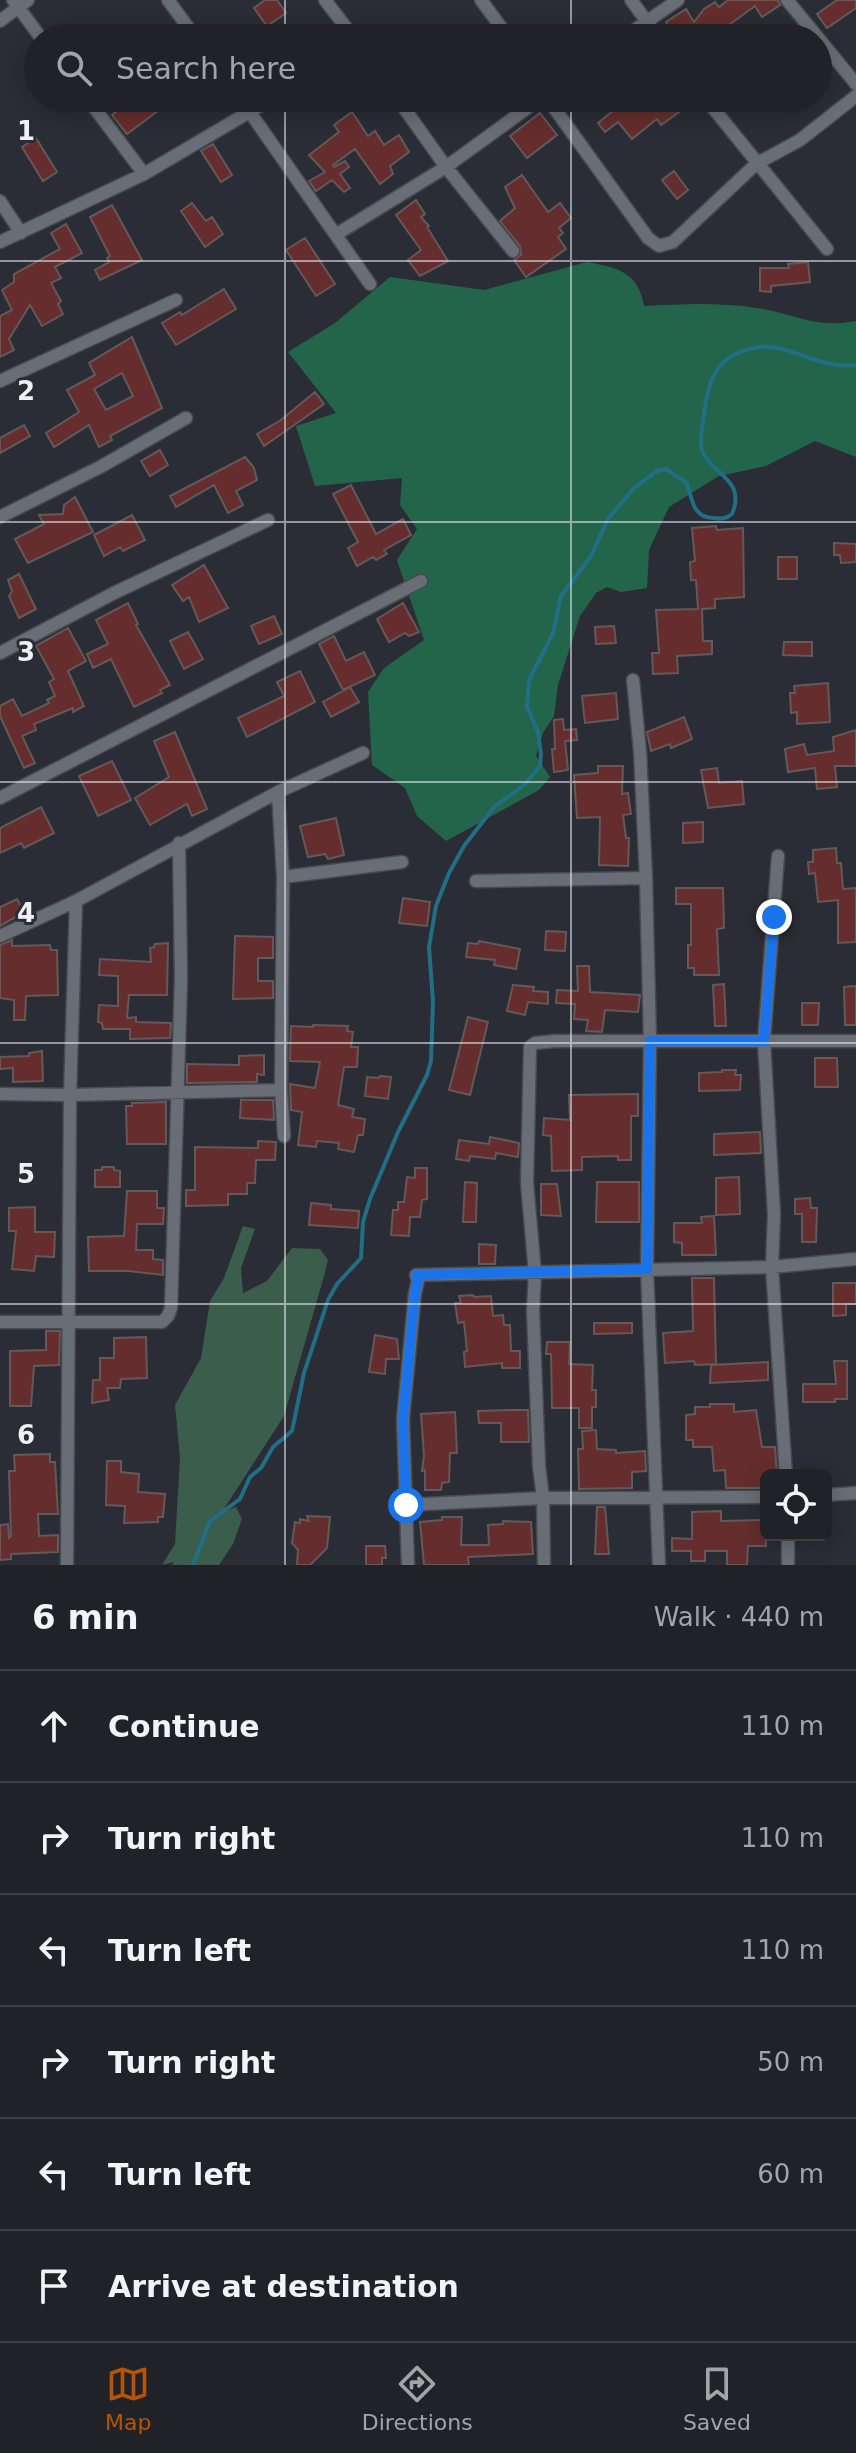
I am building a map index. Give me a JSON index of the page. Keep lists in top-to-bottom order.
{
  "page": {
    "search": "Search here",
    "heading": ["6 min", "Walk · 440 m"],
    "list": [
      ["Continue", "110 m"],
      ["Turn right", "110 m"],
      ["Turn left", "110 m"],
      ["Turn right", "50 m"],
      ["Turn left", "60 m"],
      "Arrive at destination"
    ],
    "nav": ["Map", "Directions", "Saved"]
  },
  "grid": {
    "rows": [
      "1",
      "2",
      "3",
      "4",
      "5",
      "6"
    ]
  }
}
